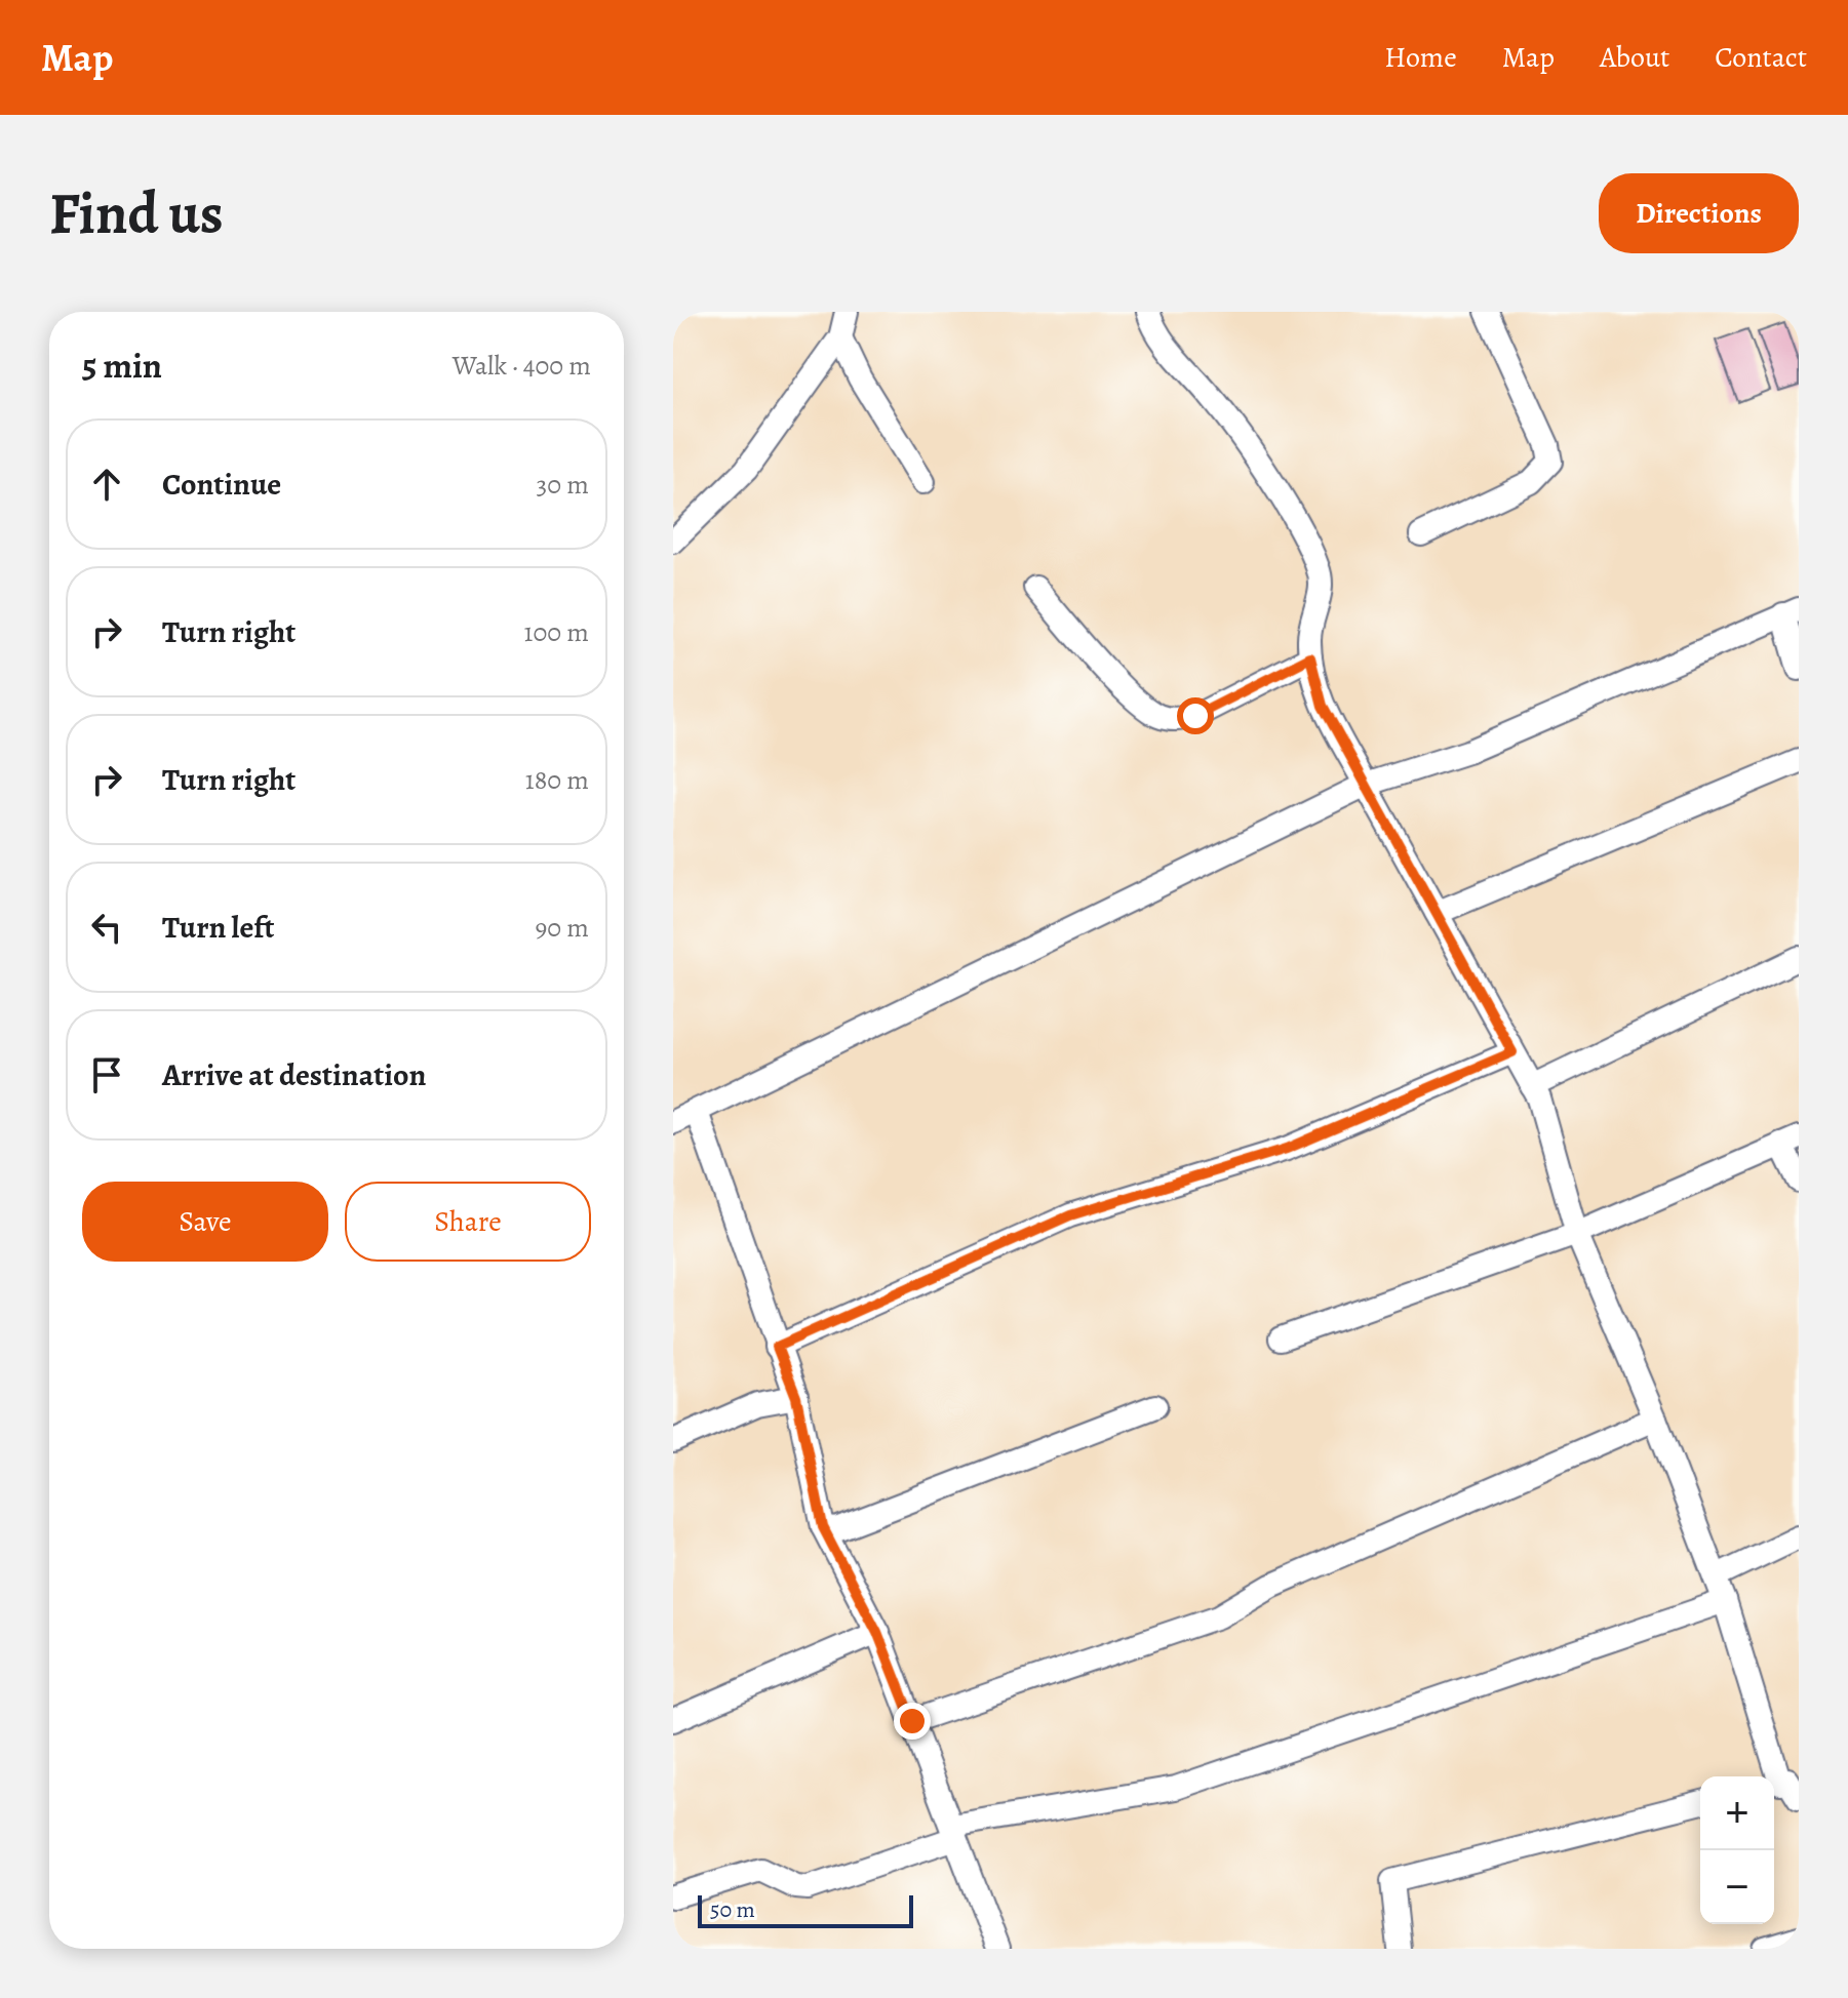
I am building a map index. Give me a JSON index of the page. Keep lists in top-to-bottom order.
{
  "scale_bar": "50 m",
  "page": {
    "header": "Map",
    "nav": [
      "Home",
      "Map",
      "About",
      "Contact"
    ],
    "buttons": [
      "Directions",
      ["Save", "Share"]
    ],
    "title": "Find us",
    "heading": ["5 min", "Walk · 400 m"],
    "list": [
      ["Continue", "30 m"],
      ["Turn right", "100 m"],
      ["Turn right", "180 m"],
      ["Turn left", "90 m"],
      "Arrive at destination"
    ],
    "map_buttons": ["+", "−"],
    "scale": "50 m"
  }
}
